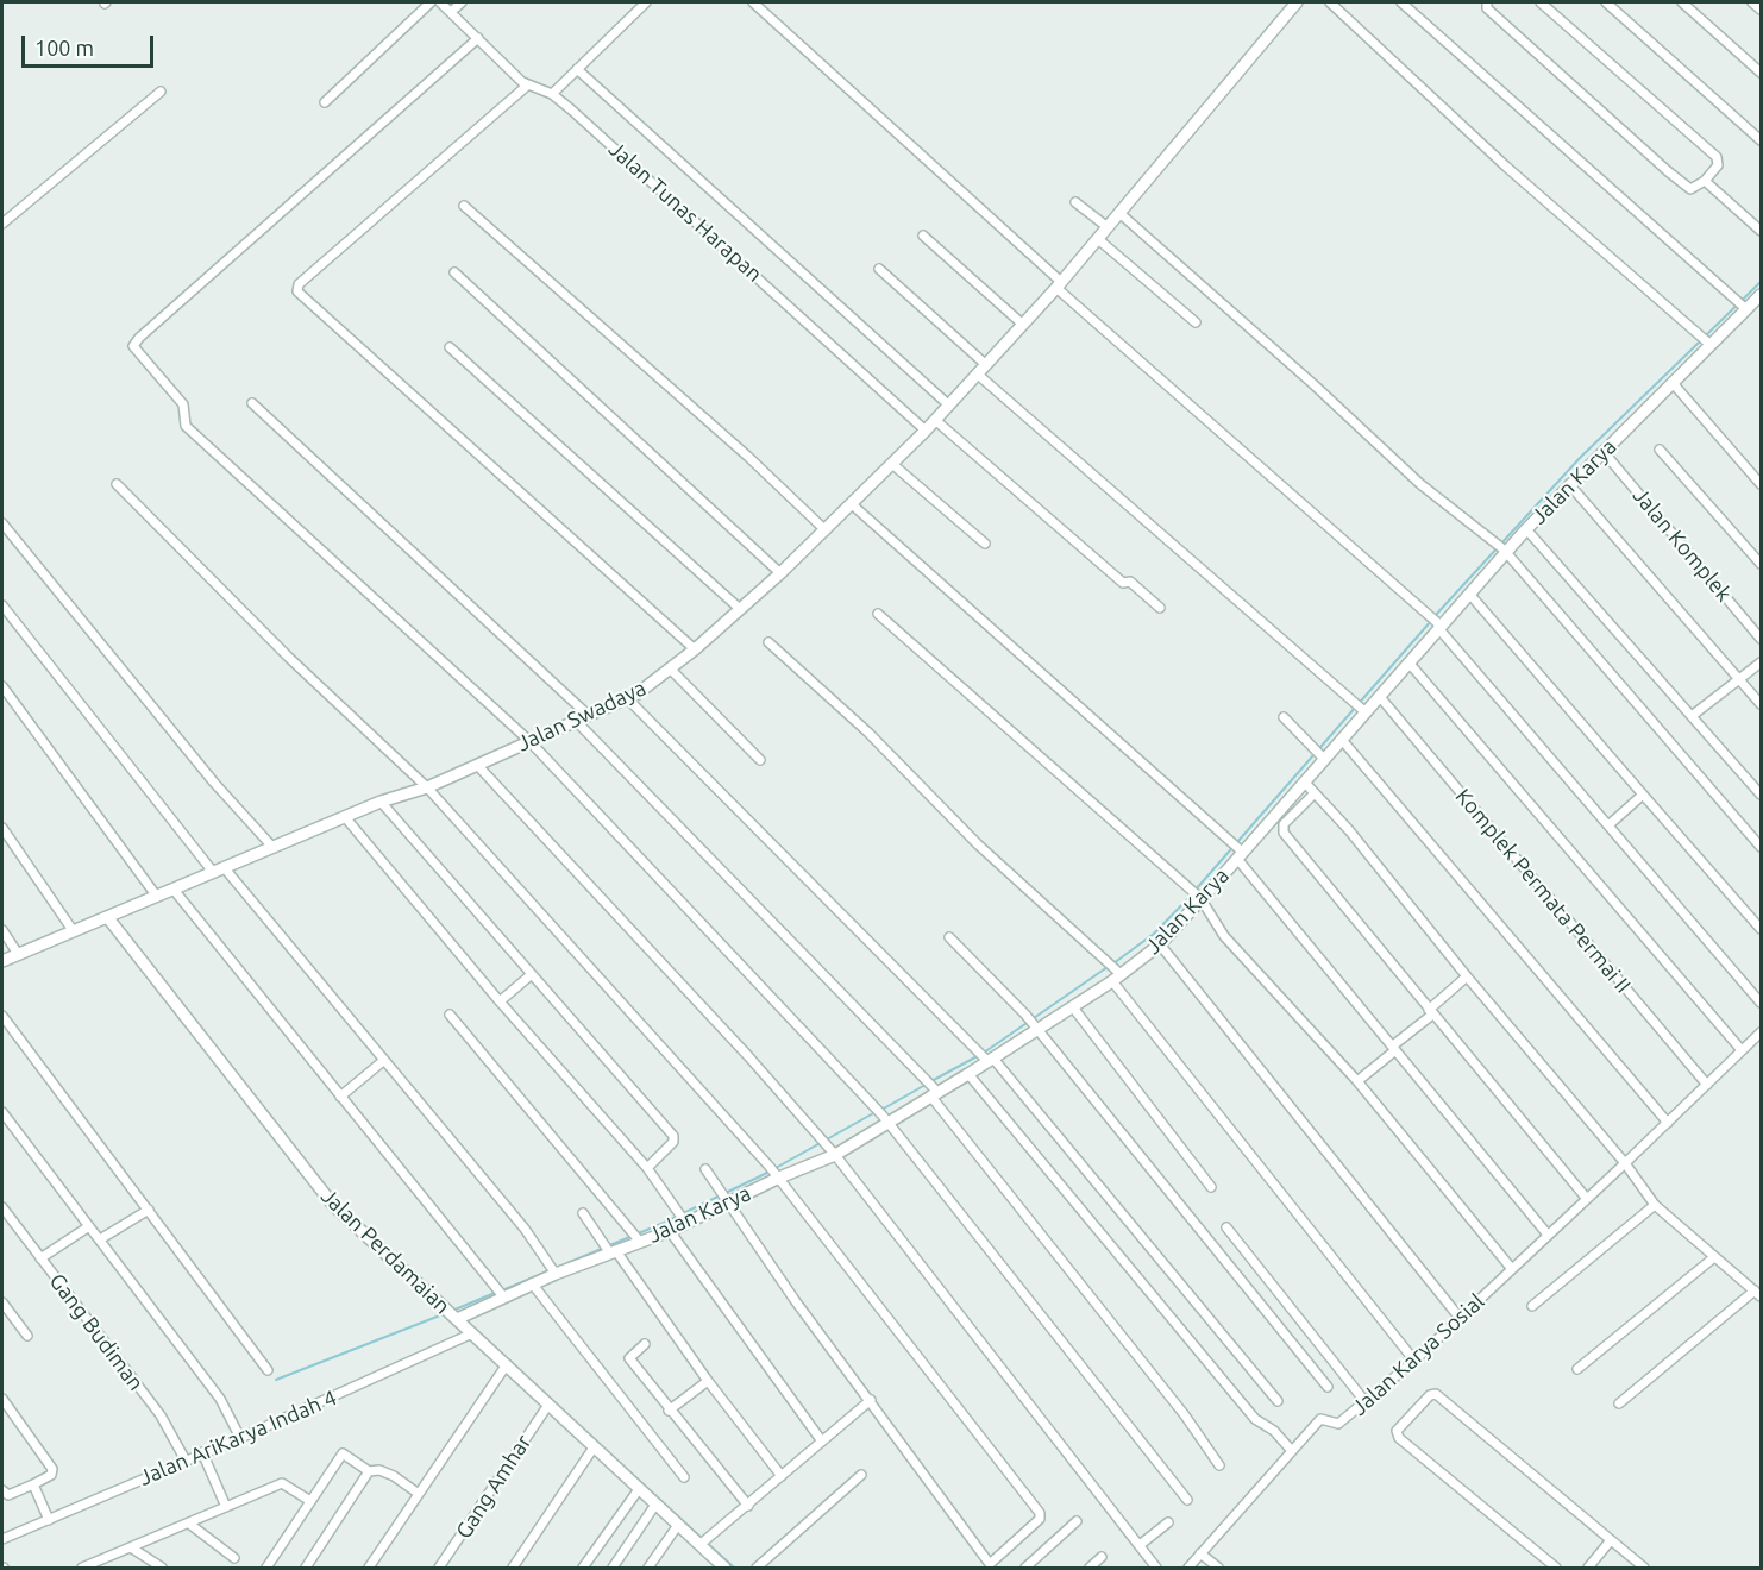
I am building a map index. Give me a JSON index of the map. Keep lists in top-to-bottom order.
{
  "streets": {
    "street": [
      "Jalan Tunas Harapan",
      "Jalan Karya",
      "Jalan Komplek",
      "Jalan Swadaya",
      "Komplek Permata Permai II",
      "Jalan Perdamaian",
      "Gang Budiman",
      "Jalan Karya Sosial",
      "Jalan AriKarya Indah 4",
      "Gang Amhar"
    ]
  },
  "crossings": [
    ["Jalan Tunas Harapan", "Jalan Swadaya"],
    ["Jalan Karya", "Jalan Komplek"],
    ["Jalan Karya", "Komplek Permata Permai II"],
    ["Jalan Karya", "Jalan Perdamaian"],
    ["Jalan Swadaya", "Jalan Perdamaian"],
    ["Komplek Permata Permai II", "Jalan Karya Sosial"],
    ["Jalan Perdamaian", "Jalan AriKarya Indah 4"],
    ["Jalan Perdamaian", "Gang Amhar"],
    ["Gang Budiman", "Jalan AriKarya Indah 4"]
  ],
  "scale_bar": "100 m"
}
